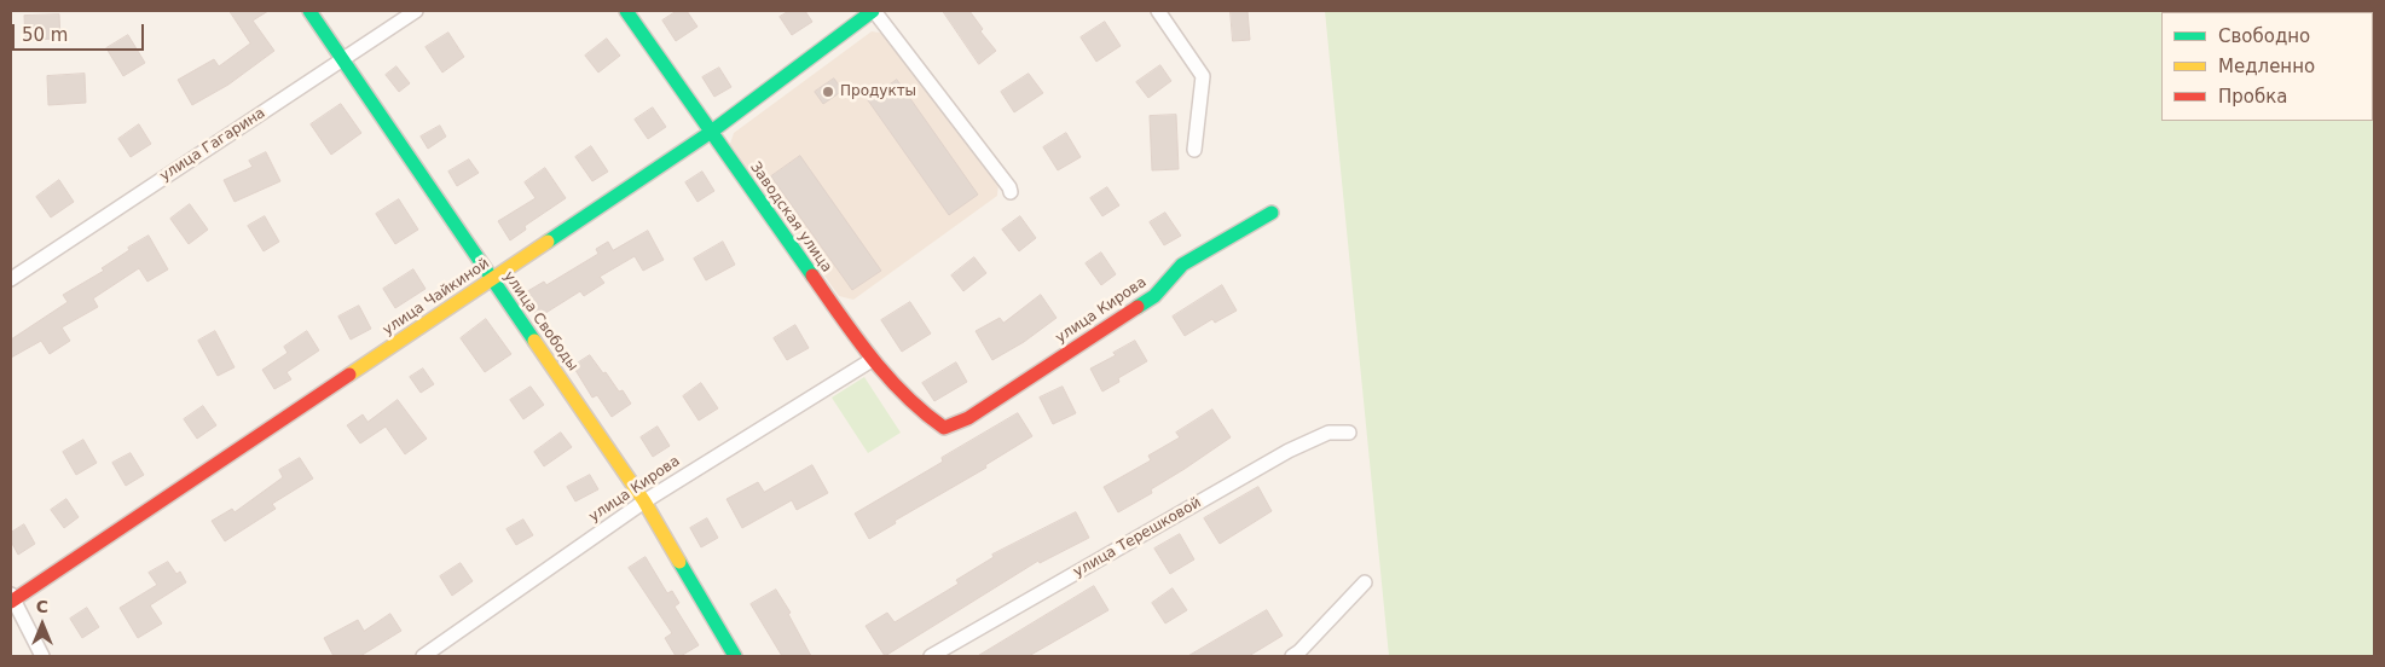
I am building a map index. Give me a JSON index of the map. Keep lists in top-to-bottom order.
{
  "streets": {
    "street": [
      "улица Гагарина",
      "Заводская улица",
      "улица Чайкиной",
      "улица Кирова",
      "улица Свободы",
      "улица Терешковой"
    ]
  },
  "crossings": [
    ["улица Гагарина", "улица Свободы"],
    ["Заводская улица", "улица Чайкиной"],
    ["Заводская улица", "улица Кирова"],
    ["улица Чайкиной", "улица Свободы"],
    ["улица Кирова", "улица Свободы"]
  ],
  "places": ["Продукты"],
  "legend": ["Свободно", "Медленно", "Пробка"],
  "scale_bar": "50 m",
  "north": "top"
}
